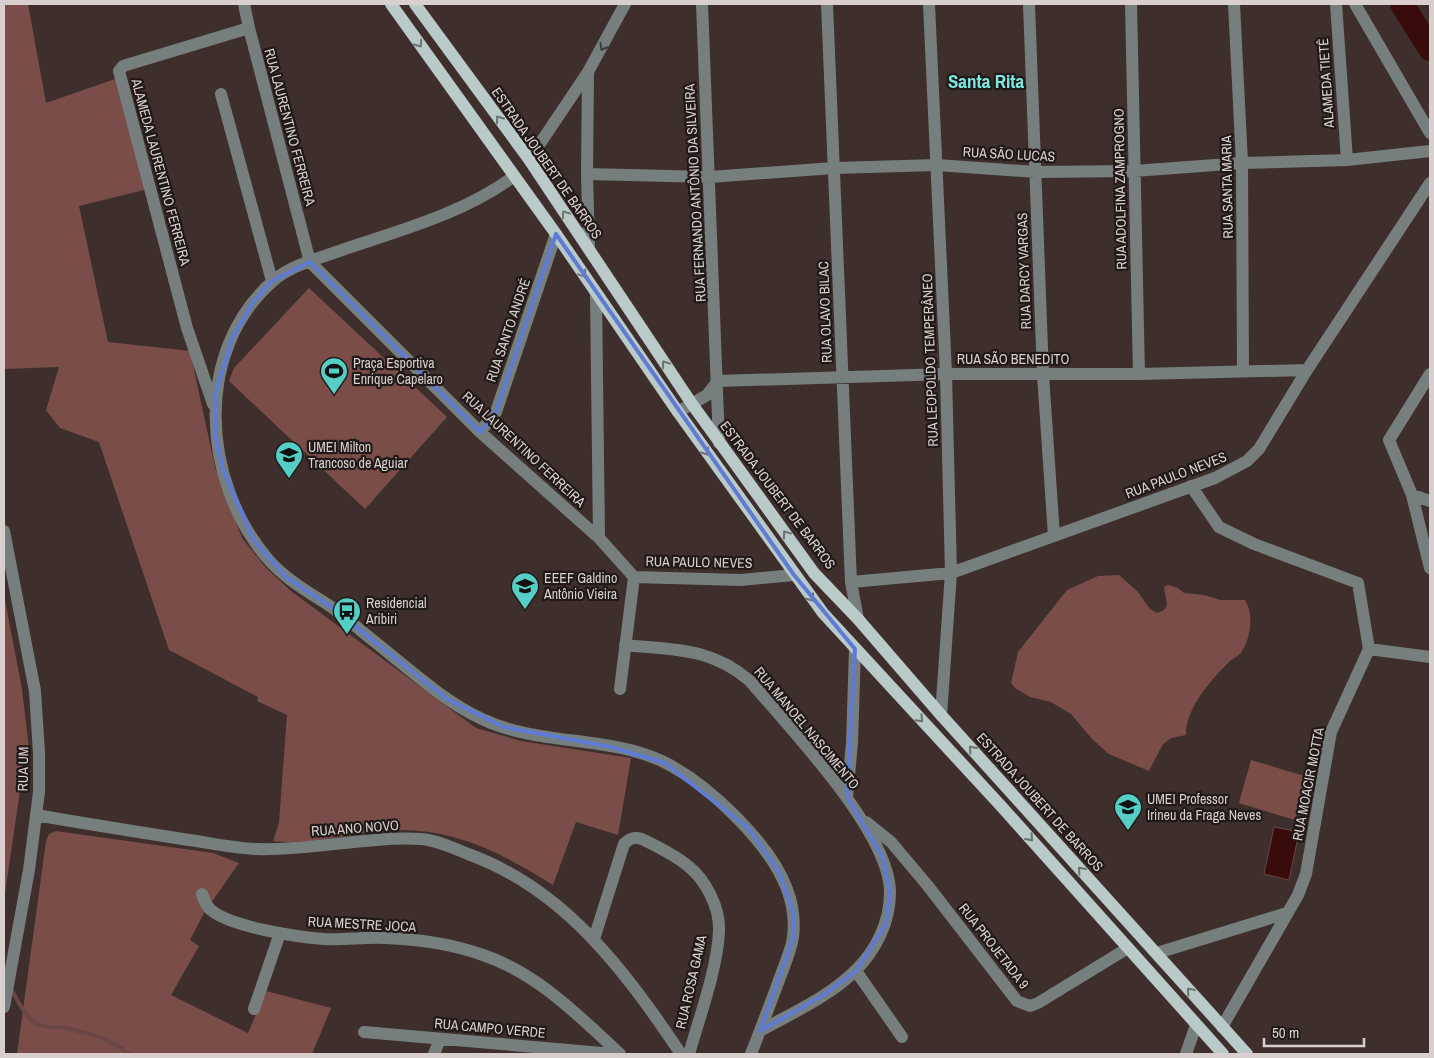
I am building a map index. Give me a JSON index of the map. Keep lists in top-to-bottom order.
{
  "streets": {
    "main road": ["ESTRADA JOUBERT DE BARROS"],
    "street": [
      "ALAMEDA TIETÊ",
      "RUA LAURENTINO FERREIRA",
      "RUA SÃO LUCAS",
      "ALAMEDA LAURENTINO FERREIRA",
      "RUA SANTA MARIA",
      "RUA ADOLFINA ZAMPROGNO",
      "RUA FERNANDO ANTÔNIO DA SILVEIRA",
      "RUA DARCY VARGAS",
      "RUA OLAVO BILAC",
      "RUA SANTO ANDRÉ",
      "RUA SÃO BENEDITO",
      "RUA LEOPOLDO TEMPERÂNEO",
      "RUA PAULO NEVES",
      "RUA MANOEL NASCIMENTO",
      "RUA UM",
      "RUA MOACIR MOTTA",
      "RUA ANO NOVO",
      "RUA MESTRE JOCA",
      "RUA PROJETADA 9",
      "RUA ROSA GAMA",
      "RUA CAMPO VERDE"
    ]
  },
  "crossings": [
    ["ALAMEDA TIETÊ", "RUA SÃO LUCAS"],
    ["RUA LAURENTINO FERREIRA", "ALAMEDA LAURENTINO FERREIRA"],
    ["RUA LAURENTINO FERREIRA", "RUA SANTO ANDRÉ"],
    ["RUA LAURENTINO FERREIRA", "RUA PAULO NEVES"],
    ["RUA SÃO LUCAS", "RUA SANTA MARIA"],
    ["RUA SÃO LUCAS", "RUA ADOLFINA ZAMPROGNO"],
    ["RUA SÃO LUCAS", "RUA FERNANDO ANTÔNIO DA SILVEIRA"],
    ["RUA SÃO LUCAS", "RUA DARCY VARGAS"],
    ["RUA SÃO LUCAS", "RUA OLAVO BILAC"],
    ["RUA SÃO LUCAS", "RUA LEOPOLDO TEMPERÂNEO"],
    ["ESTRADA JOUBERT DE BARROS", "RUA FERNANDO ANTÔNIO DA SILVEIRA"],
    ["ESTRADA JOUBERT DE BARROS", "RUA OLAVO BILAC"],
    ["ESTRADA JOUBERT DE BARROS", "RUA LEOPOLDO TEMPERÂNEO"],
    ["ESTRADA JOUBERT DE BARROS", "RUA MOACIR MOTTA"],
    ["RUA SANTA MARIA", "RUA SÃO BENEDITO"],
    ["RUA ADOLFINA ZAMPROGNO", "RUA SÃO BENEDITO"],
    ["RUA FERNANDO ANTÔNIO DA SILVEIRA", "RUA SÃO BENEDITO"],
    ["RUA DARCY VARGAS", "RUA SÃO BENEDITO"],
    ["RUA DARCY VARGAS", "RUA PAULO NEVES"],
    ["RUA OLAVO BILAC", "RUA SÃO BENEDITO"],
    ["RUA OLAVO BILAC", "RUA PAULO NEVES"],
    ["RUA SÃO BENEDITO", "RUA LEOPOLDO TEMPERÂNEO"],
    ["RUA SÃO BENEDITO", "RUA PAULO NEVES"],
    ["RUA LEOPOLDO TEMPERÂNEO", "RUA PAULO NEVES"],
    ["RUA MANOEL NASCIMENTO", "RUA PROJETADA 9"],
    ["RUA UM", "RUA ANO NOVO"],
    ["RUA ANO NOVO", "RUA ROSA GAMA"]
  ],
  "districts": ["Santa Rita"],
  "places": {
    "sports": ["Praça Esportiva Enrique Capelaro"],
    "school or university": ["UMEI Milton Trancoso de Aguiar", "EEEF Galdino Antônio Vieira", "UMEI Professor Irineu da Fraga Neves"],
    "bus stop": ["Residencial Aribiri"]
  },
  "scale_bar": "50 m"
}
